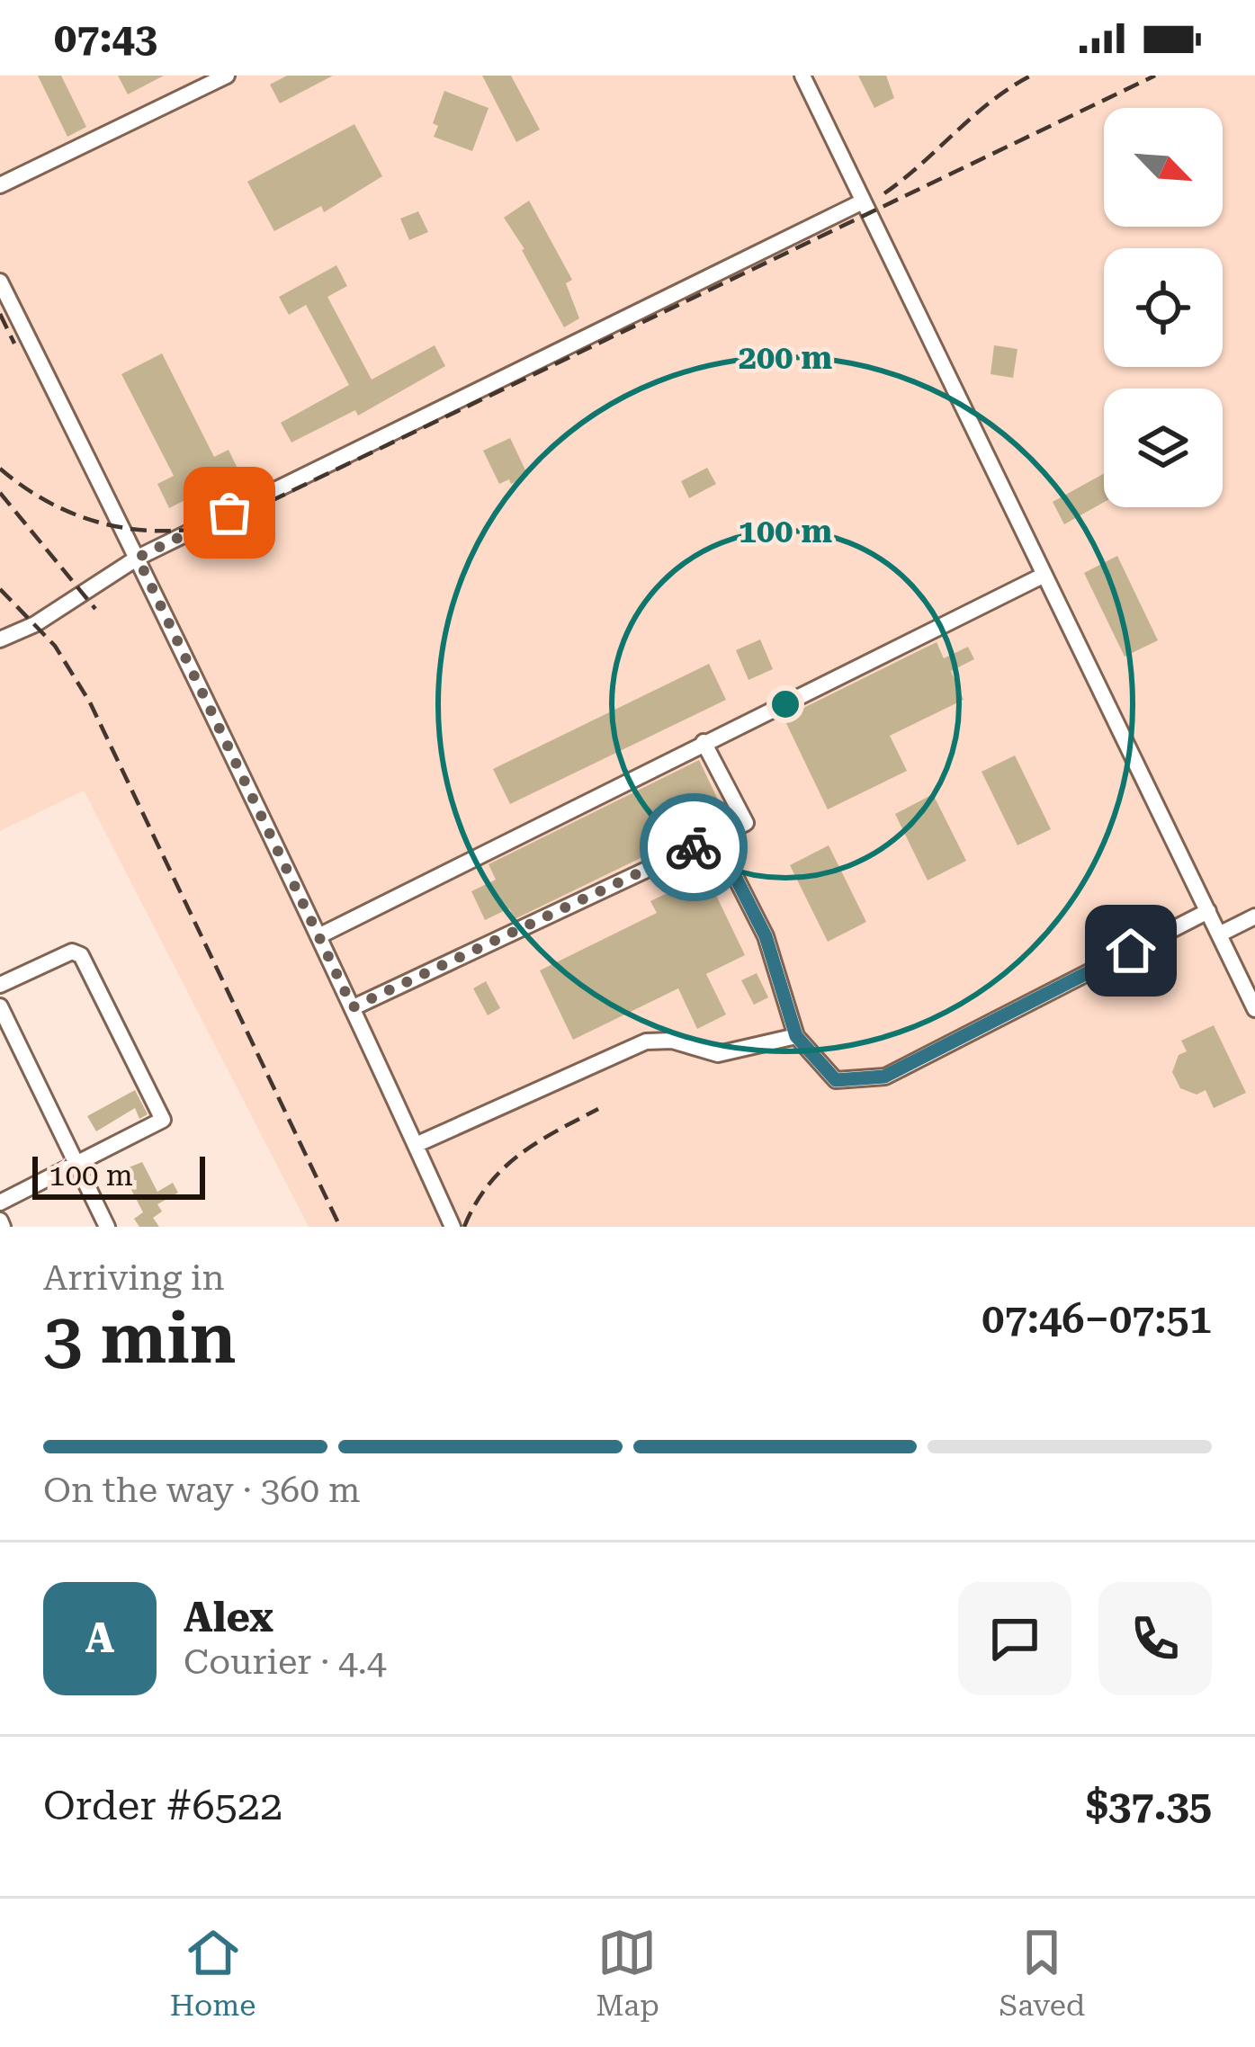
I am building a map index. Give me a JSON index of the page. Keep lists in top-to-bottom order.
{
  "scale_bar": "100 m",
  "north": "bottom right",
  "page": {
    "status": "07:43",
    "scale": "100 m",
    "heading": ["3 min", "Arriving in", "07:46–07:51"],
    "panel": [
      "Alex",
      "Courier · 4.4",
      "Order #6522",
      "$37.35"
    ],
    "bar": "On the way · 360 m",
    "round": "A",
    "tabs": ["Home", "Map", "Saved"]
  },
  "rings": ["200 m", "100 m"]
}
